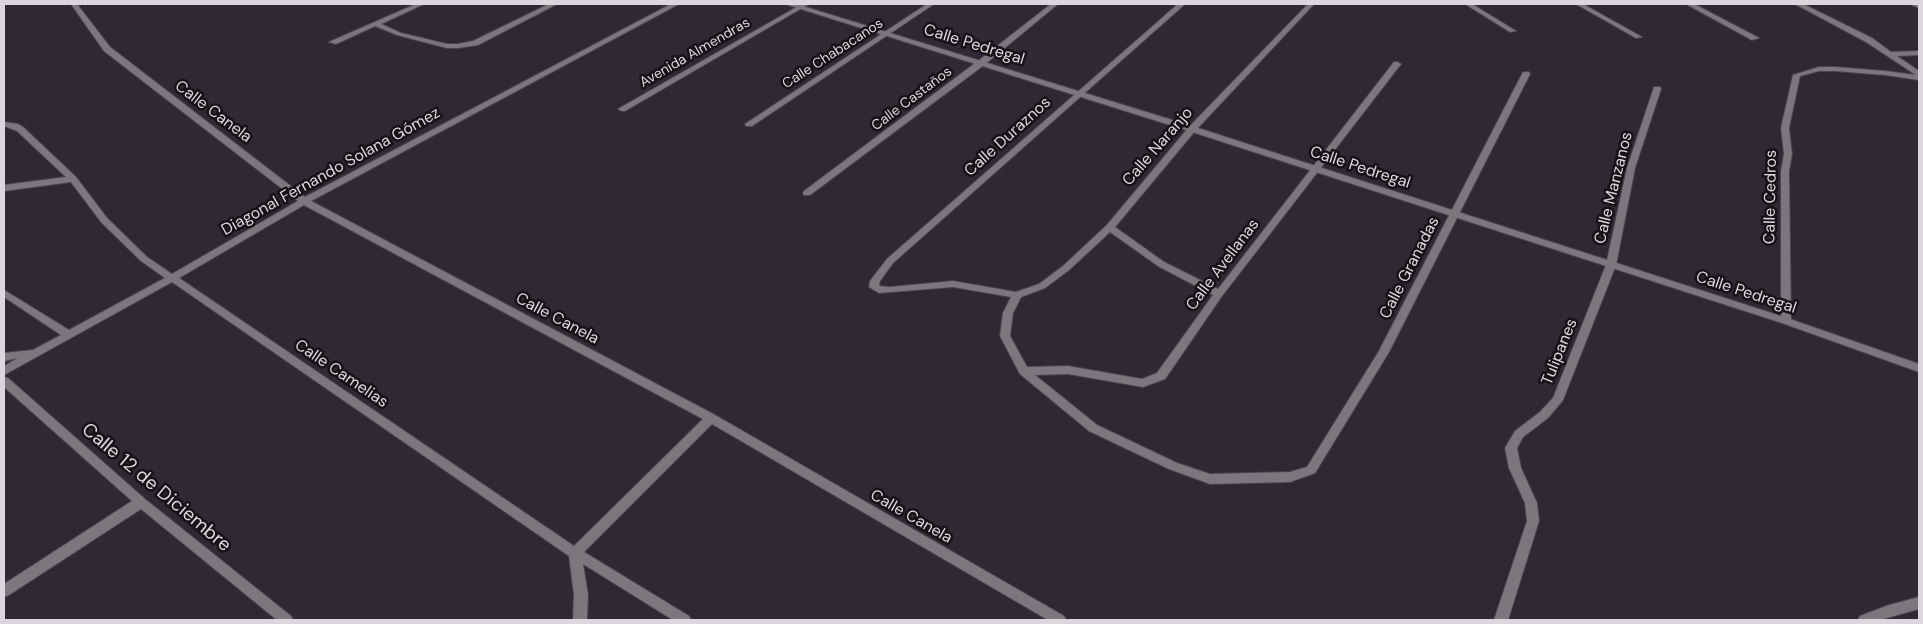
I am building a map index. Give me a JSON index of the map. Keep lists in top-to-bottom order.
{
  "streets": {
    "street": [
      "Calle Pedregal",
      "Avenida Almendras",
      "Calle Chabacanos",
      "Calle Castaños",
      "Calle Canela",
      "Calle Duraznos",
      "Calle Naranjo",
      "Diagonal Fernando Solana Gómez",
      "Calle Manzanos",
      "Calle Cedros",
      "Calle Avellanas",
      "Calle Granadas",
      "Tulipanes",
      "Calle Camelias",
      "Calle 12 de Diciembre"
    ]
  },
  "crossings": [
    ["Calle Pedregal", "Avenida Almendras"],
    ["Calle Pedregal", "Calle Chabacanos"],
    ["Calle Pedregal", "Calle Castaños"],
    ["Calle Pedregal", "Calle Duraznos"],
    ["Calle Pedregal", "Calle Naranjo"],
    ["Calle Pedregal", "Calle Manzanos"],
    ["Calle Pedregal", "Calle Cedros"],
    ["Calle Pedregal", "Calle Avellanas"],
    ["Calle Pedregal", "Calle Granadas"],
    ["Calle Pedregal", "Tulipanes"],
    ["Calle Canela", "Diagonal Fernando Solana Gómez"],
    ["Calle Duraznos", "Calle Naranjo"],
    ["Diagonal Fernando Solana Gómez", "Calle Camelias"],
    ["Calle Manzanos", "Tulipanes"],
    ["Calle Avellanas", "Calle Granadas"]
  ]
}
